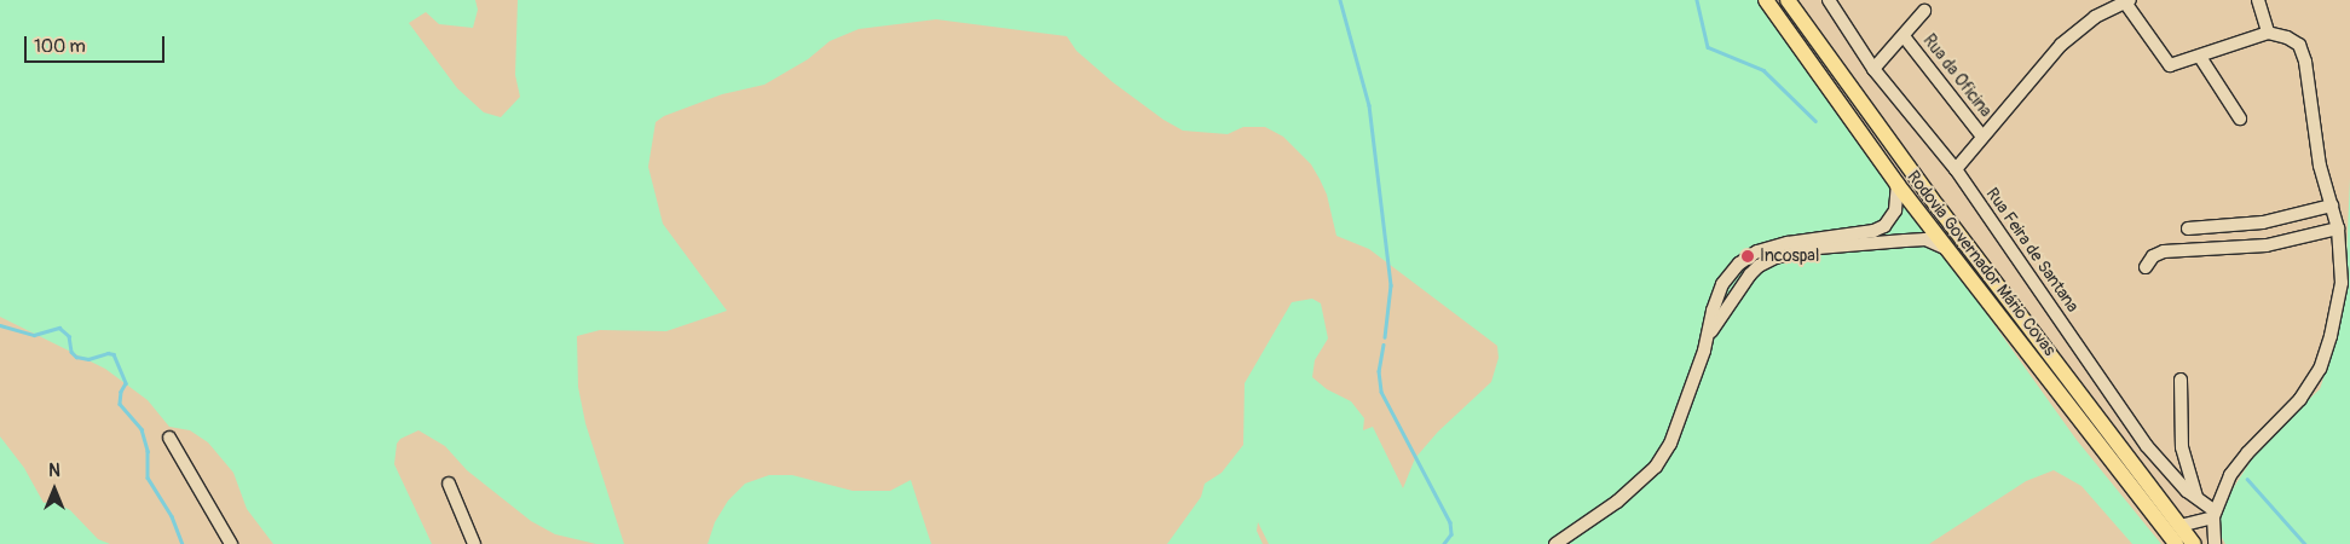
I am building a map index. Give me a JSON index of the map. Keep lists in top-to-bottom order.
{
  "streets": {
    "main road": ["Rodovia Governador Mário Covas"],
    "street": ["Rua da Oficina", "Rua Feira de Santana"]
  },
  "places": ["Incospal"],
  "scale_bar": "100 m",
  "north": "top"
}
